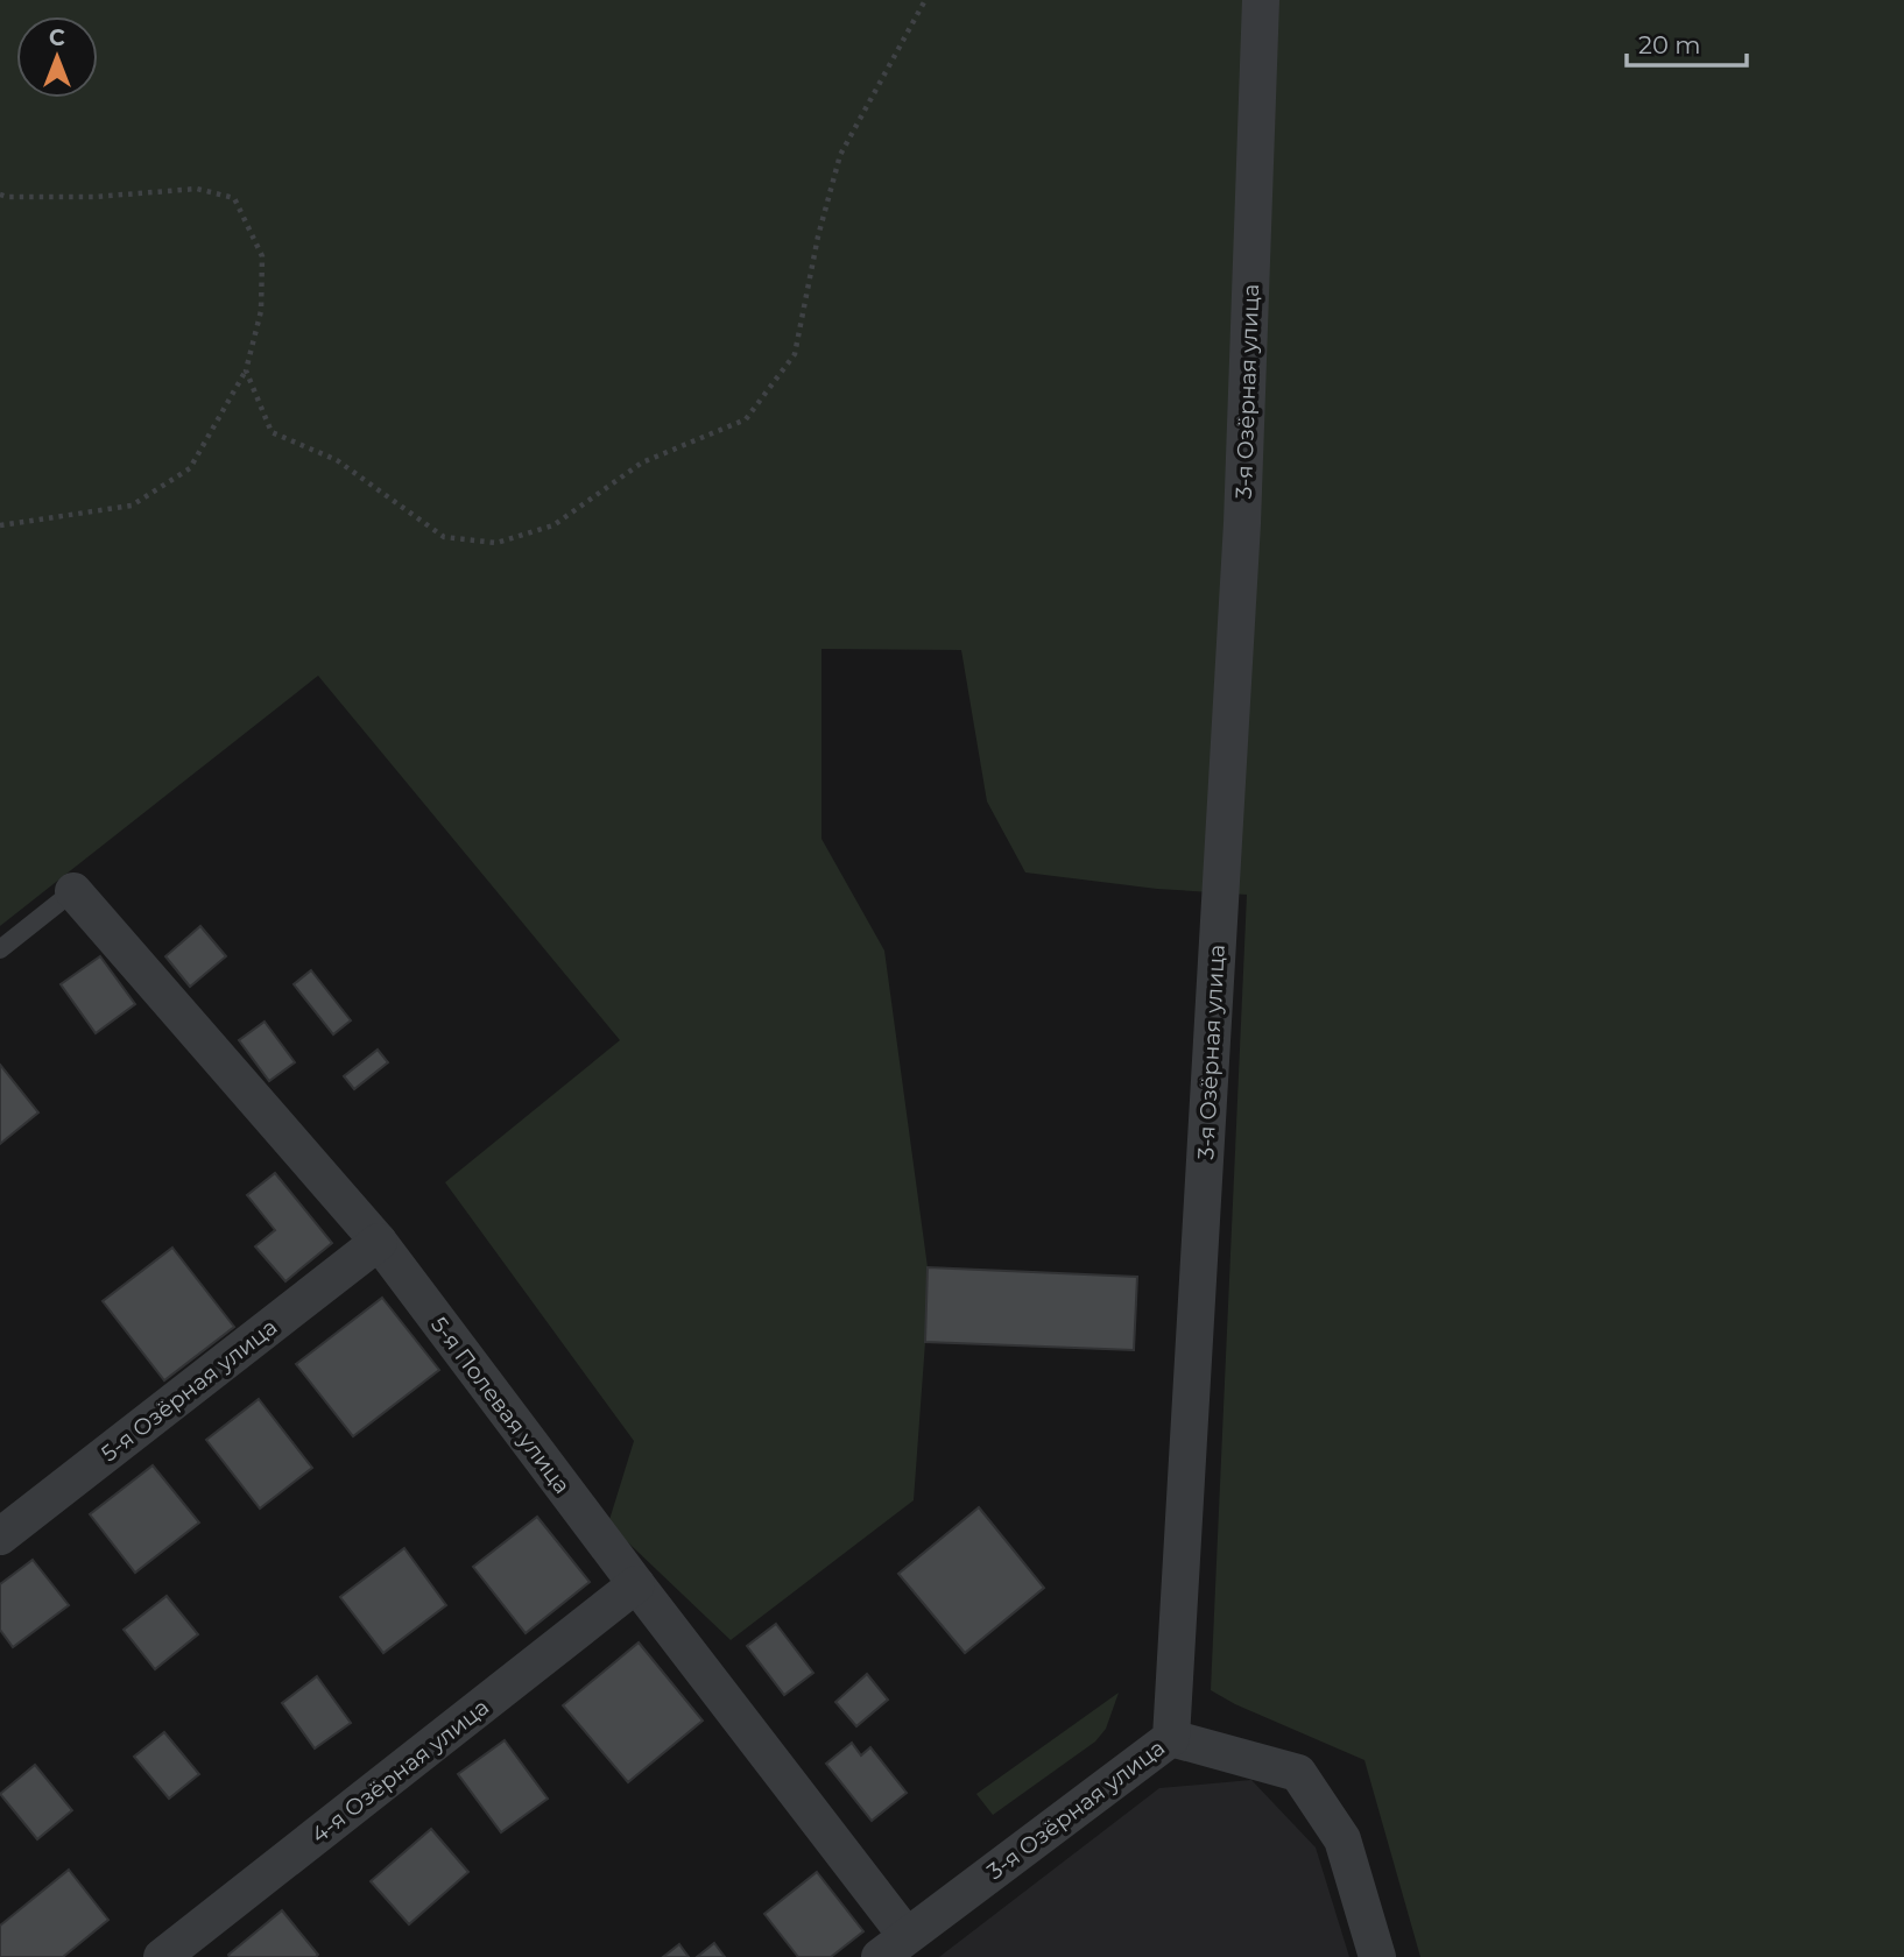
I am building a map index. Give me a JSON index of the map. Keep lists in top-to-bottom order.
{
  "streets": {
    "street": [
      "3-я Озёрная улица",
      "5-я Озёрная улица",
      "5-я Полевая улица",
      "4-я Озёрная улица"
    ]
  },
  "crossings": [
    ["3-я Озёрная улица", "5-я Полевая улица"],
    ["5-я Озёрная улица", "5-я Полевая улица"],
    ["5-я Полевая улица", "4-я Озёрная улица"]
  ],
  "scale_bar": "20 m",
  "north": "top"
}
